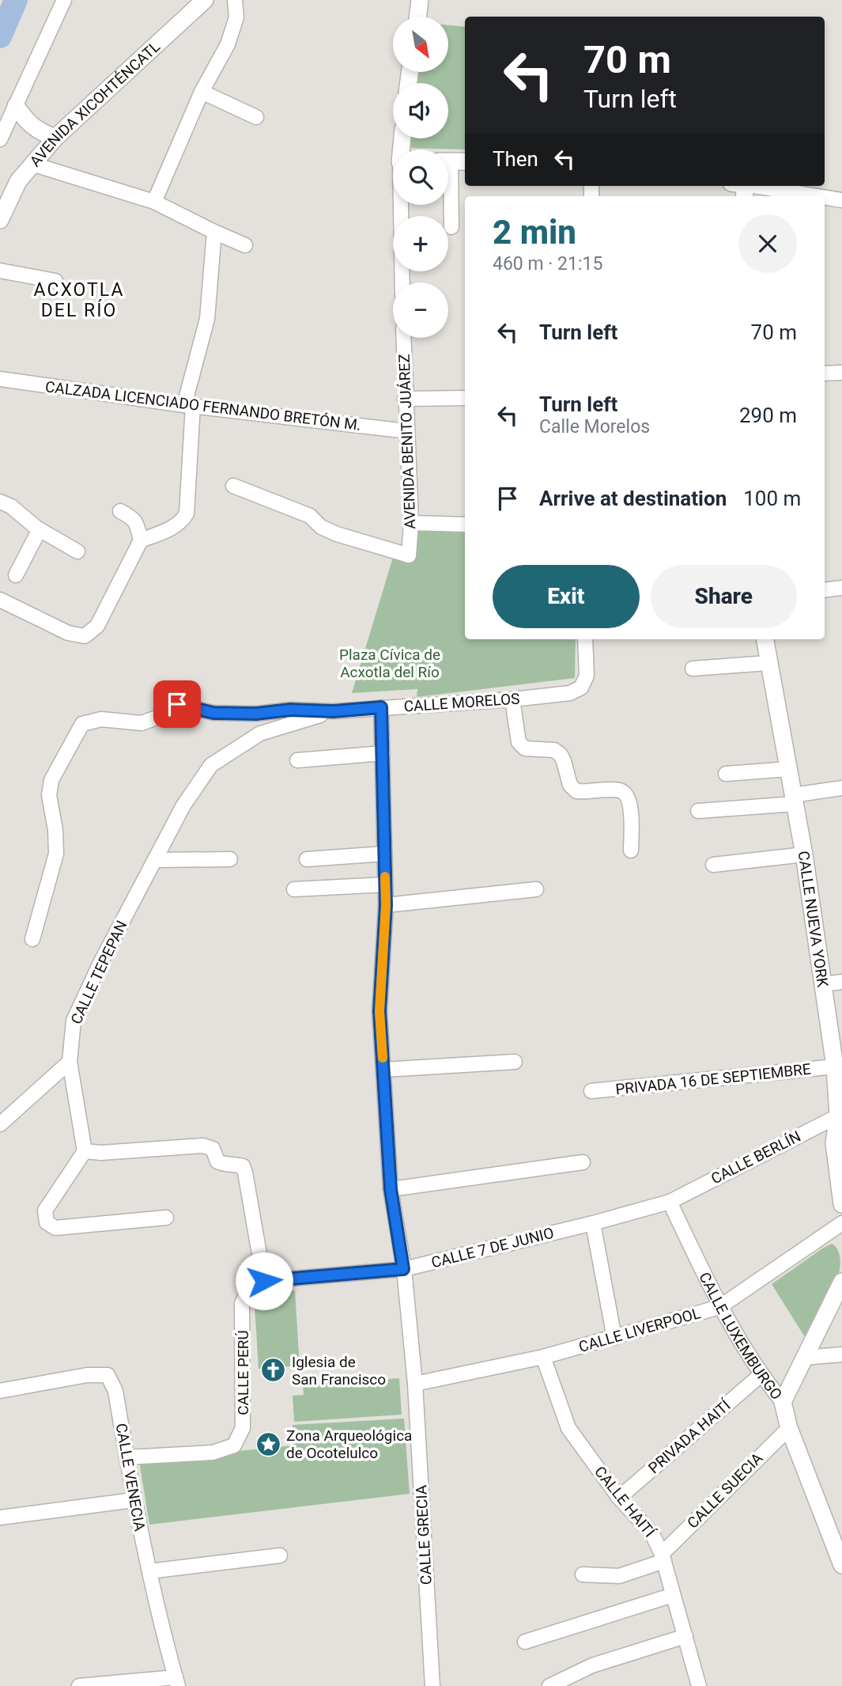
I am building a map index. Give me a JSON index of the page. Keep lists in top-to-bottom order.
{
  "streets": {
    "street": [
      "AVENIDA XICOHTÉNCATL",
      "CALZADA LICENCIADO FERNANDO BRETÓN M.",
      "AVENIDA BENITO JUÁREZ",
      "CALLE MORELOS",
      "CALLE NUEVA YORK",
      "CALLE TEPEPAN",
      "PRIVADA 16 DE SEPTIEMBRE",
      "CALLE BERLÍN",
      "CALLE 7 DE JUNIO",
      "CALLE LIVERPOOL",
      "CALLE LUXEMBURGO",
      "CALLE PERÚ",
      "PRIVADA HAITÍ",
      "CALLE VENECIA",
      "CALLE SUECIA",
      "CALLE HAITÍ",
      "CALLE GRECIA"
    ]
  },
  "crossings": [
    ["CALZADA LICENCIADO FERNANDO BRETÓN M.", "AVENIDA BENITO JUÁREZ"],
    ["CALLE MORELOS", "CALLE TEPEPAN"],
    ["CALLE NUEVA YORK", "PRIVADA 16 DE SEPTIEMBRE"],
    ["CALLE NUEVA YORK", "CALLE BERLÍN"],
    ["CALLE BERLÍN", "CALLE 7 DE JUNIO"],
    ["CALLE BERLÍN", "CALLE LUXEMBURGO"],
    ["CALLE 7 DE JUNIO", "CALLE LUXEMBURGO"],
    ["CALLE 7 DE JUNIO", "CALLE PERÚ"],
    ["CALLE 7 DE JUNIO", "CALLE GRECIA"],
    ["CALLE LIVERPOOL", "CALLE LUXEMBURGO"],
    ["CALLE LIVERPOOL", "CALLE HAITÍ"],
    ["CALLE LIVERPOOL", "CALLE GRECIA"],
    ["CALLE LUXEMBURGO", "PRIVADA HAITÍ"],
    ["CALLE LUXEMBURGO", "CALLE SUECIA"],
    ["CALLE PERÚ", "CALLE VENECIA"],
    ["PRIVADA HAITÍ", "CALLE HAITÍ"],
    ["CALLE SUECIA", "CALLE HAITÍ"]
  ],
  "districts": ["ACXOTLA DEL RÍO"],
  "parks": ["Plaza Cívica de Acxotla del Río"],
  "places": {
    "church": ["Iglesia de San Francisco"],
    "place": ["Zona Arqueológica de Ocotelulco"]
  },
  "north": "bottom right",
  "page": {
    "map_buttons": ["+", "−"],
    "turn": ["70 m", "Turn left"],
    "then": "Then",
    "heading": ["2 min", "460 m · 21:15"],
    "list": [
      {
        "name": "Turn left",
        "value": "70 m"
      },
      {
        "name": "Turn left",
        "note": "Calle Morelos",
        "value": "290 m"
      },
      {
        "name": "Arrive at destination",
        "value": "100 m"
      }
    ],
    "buttons": ["Exit", "Share"]
  }
}
